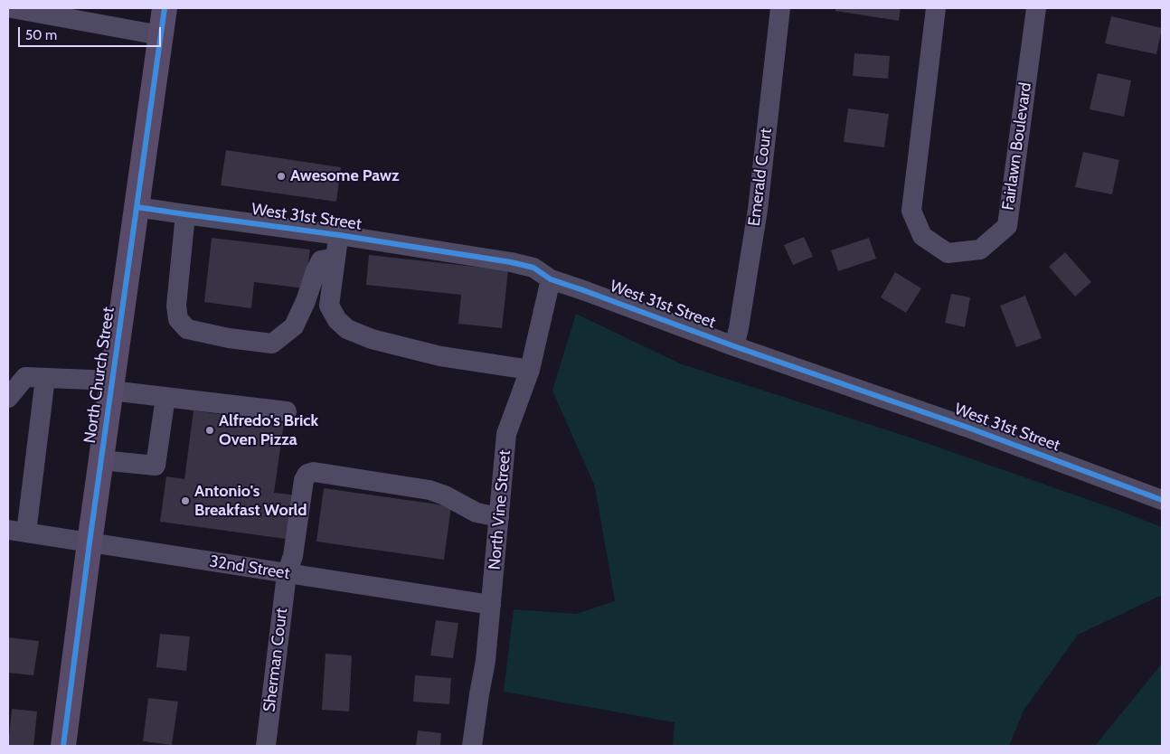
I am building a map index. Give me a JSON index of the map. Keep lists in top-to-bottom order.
{
  "streets": {
    "main road": ["North Church Street"],
    "street": [
      "Fairlawn Boulevard",
      "Emerald Court",
      "West 31st Street",
      "North Vine Street",
      "32nd Street",
      "Sherman Court"
    ]
  },
  "crossings": [
    ["Emerald Court", "West 31st Street"],
    ["West 31st Street", "North Church Street"],
    ["West 31st Street", "North Vine Street"],
    ["North Church Street", "32nd Street"],
    ["North Vine Street", "32nd Street"],
    ["North Vine Street", "Sherman Court"],
    ["32nd Street", "Sherman Court"]
  ],
  "places": ["Awesome Pawz", "Alfredo's Brick Oven Pizza", "Antonio's Breakfast World"],
  "scale_bar": "50 m"
}
